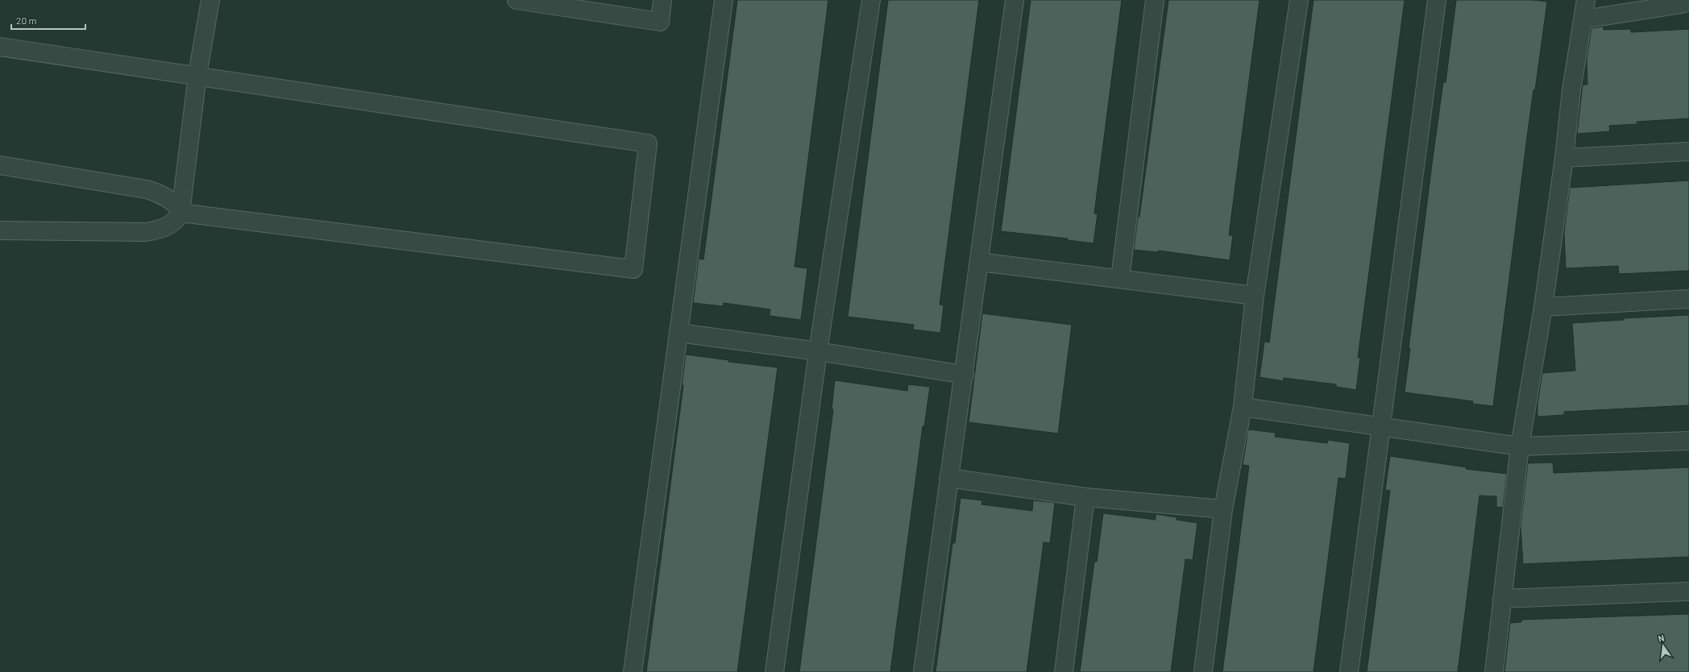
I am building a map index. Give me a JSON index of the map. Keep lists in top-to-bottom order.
{
  "scale_bar": "20 m",
  "north": "top"
}
